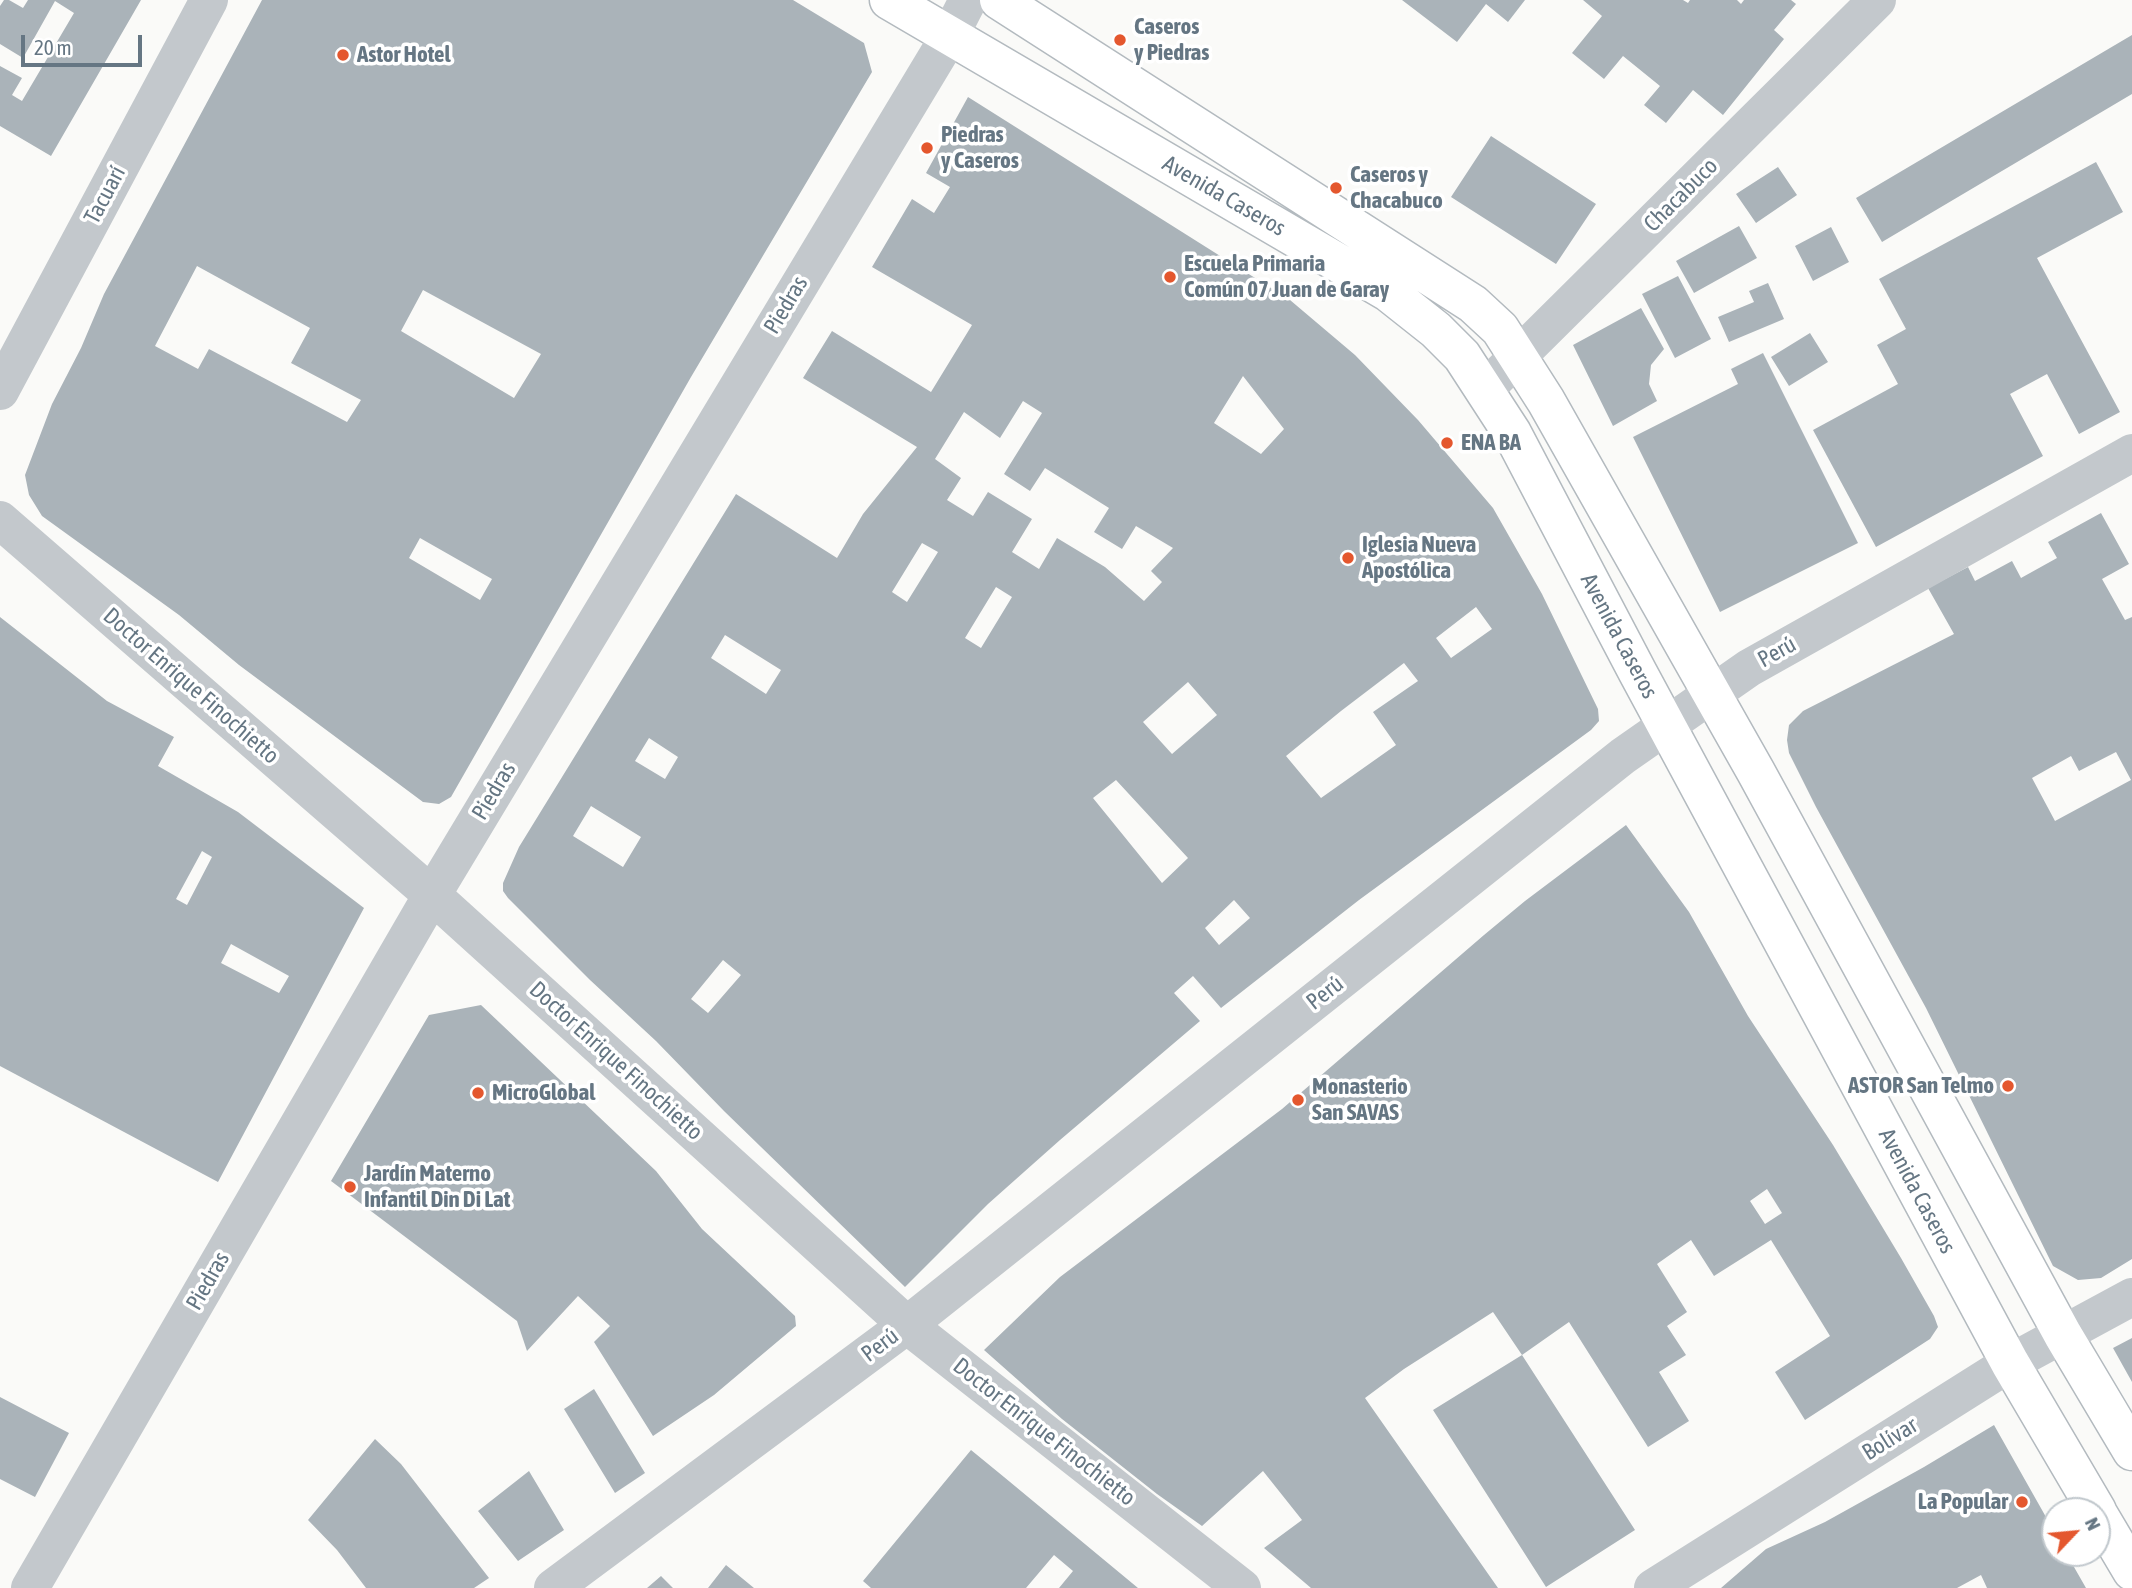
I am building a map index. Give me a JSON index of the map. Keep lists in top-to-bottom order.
{
  "streets": {
    "main road": ["Avenida Caseros"],
    "street": [
      "Tacuarí",
      "Chacabuco",
      "Piedras",
      "Perú",
      "Doctor Enrique Finochietto",
      "Bolívar"
    ]
  },
  "crossings": [
    ["Chacabuco", "Avenida Caseros"],
    ["Avenida Caseros", "Piedras"],
    ["Avenida Caseros", "Perú"],
    ["Avenida Caseros", "Bolívar"],
    ["Piedras", "Doctor Enrique Finochietto"],
    ["Perú", "Doctor Enrique Finochietto"]
  ],
  "places": [
    "Caseros y Piedras",
    "Astor Hotel",
    "Piedras y Caseros",
    "Caseros y Chacabuco",
    "Escuela Primaria Común 07 Juan de Garay",
    "ENA BA",
    "Iglesia Nueva Apostólica",
    "ASTOR San Telmo",
    "MicroGlobal",
    "Monasterio San SAVAS",
    "Jardín Materno Infantil Din Di Lat",
    "La Popular"
  ],
  "scale_bar": "20 m",
  "north": "top right"
}
